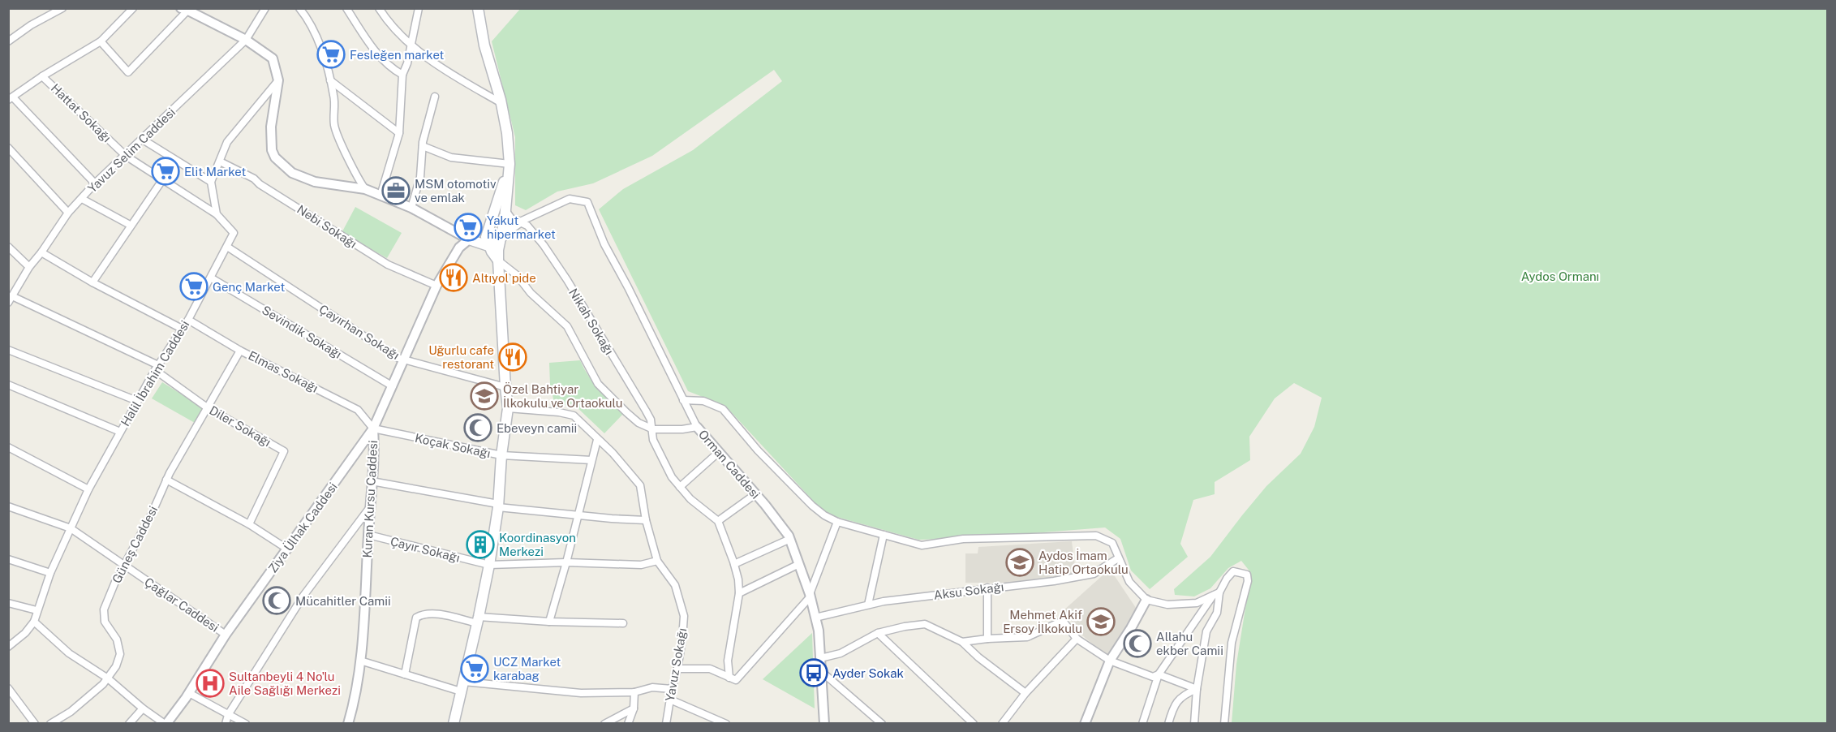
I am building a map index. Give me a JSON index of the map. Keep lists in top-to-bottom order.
{
  "streets": {
    "street": [
      "Hattat Sokağı",
      "Yavuz Selim Caddesi",
      "Nebi Sokağı",
      "Nikah Sokağı",
      "Sevindik Sokağı",
      "Çayırhan Sokağı",
      "Elmas Sokağı",
      "Halil İbrahim Caddesi",
      "Diler Sokağı",
      "Koçak Sokağı",
      "Orman Caddesi",
      "Kuran Kursu Caddesi",
      "Ziya Ülhak Caddesi",
      "Güneş Caddesi",
      "Çayır Sokağı",
      "Aksu Sokağı",
      "Çağlar Caddesi",
      "Yavuz Sokağı"
    ]
  },
  "crossings": [
    ["Hattat Sokağı", "Yavuz Selim Caddesi"],
    ["Hattat Sokağı", "Halil İbrahim Caddesi"],
    ["Yavuz Selim Caddesi", "Diler Sokağı"],
    ["Nebi Sokağı", "Kuran Kursu Caddesi"],
    ["Nikah Sokağı", "Orman Caddesi"],
    ["Sevindik Sokağı", "Halil İbrahim Caddesi"],
    ["Sevindik Sokağı", "Kuran Kursu Caddesi"],
    ["Çayırhan Sokağı", "Halil İbrahim Caddesi"],
    ["Çayırhan Sokağı", "Kuran Kursu Caddesi"],
    ["Elmas Sokağı", "Halil İbrahim Caddesi"],
    ["Elmas Sokağı", "Koçak Sokağı"],
    ["Elmas Sokağı", "Kuran Kursu Caddesi"],
    ["Elmas Sokağı", "Ziya Ülhak Caddesi"],
    ["Elmas Sokağı", "Güneş Caddesi"],
    ["Halil İbrahim Caddesi", "Diler Sokağı"],
    ["Halil İbrahim Caddesi", "Çağlar Caddesi"],
    ["Diler Sokağı", "Güneş Caddesi"],
    ["Koçak Sokağı", "Kuran Kursu Caddesi"],
    ["Koçak Sokağı", "Ziya Ülhak Caddesi"],
    ["Orman Caddesi", "Aksu Sokağı"],
    ["Kuran Kursu Caddesi", "Ziya Ülhak Caddesi"],
    ["Kuran Kursu Caddesi", "Çayır Sokağı"],
    ["Ziya Ülhak Caddesi", "Çağlar Caddesi"],
    ["Güneş Caddesi", "Çağlar Caddesi"],
    ["Çayır Sokağı", "Yavuz Sokağı"]
  ],
  "parks": ["Aydos Ormanı"],
  "places": {
    "supermarket": [
      "Fesleğen market",
      "Elit Market",
      "Yakut hipermarket",
      "Genç Market",
      "UCZ Market karabag"
    ],
    "office": ["MSM otomotiv ve emlak"],
    "restaurant": ["Altıyol pide", "Uğurlu cafe restorant"],
    "school or university": ["Özel Bahtiyar İlkokulu ve Ortaokulu", "Aydos İmam Hatip Ortaokulu", "Mehmet Akif Ersoy İlkokulu"],
    "mosque": ["Ebeveyn camii", "Mücahitler Camii", "Allahu ekber Camii"],
    "building": ["Koordinasyon Merkezi"],
    "bus stop": ["Ayder Sokak"],
    "hospital": ["Sultanbeyli 4 No'lu Aile Sağlığı Merkezi"]
  }
}
